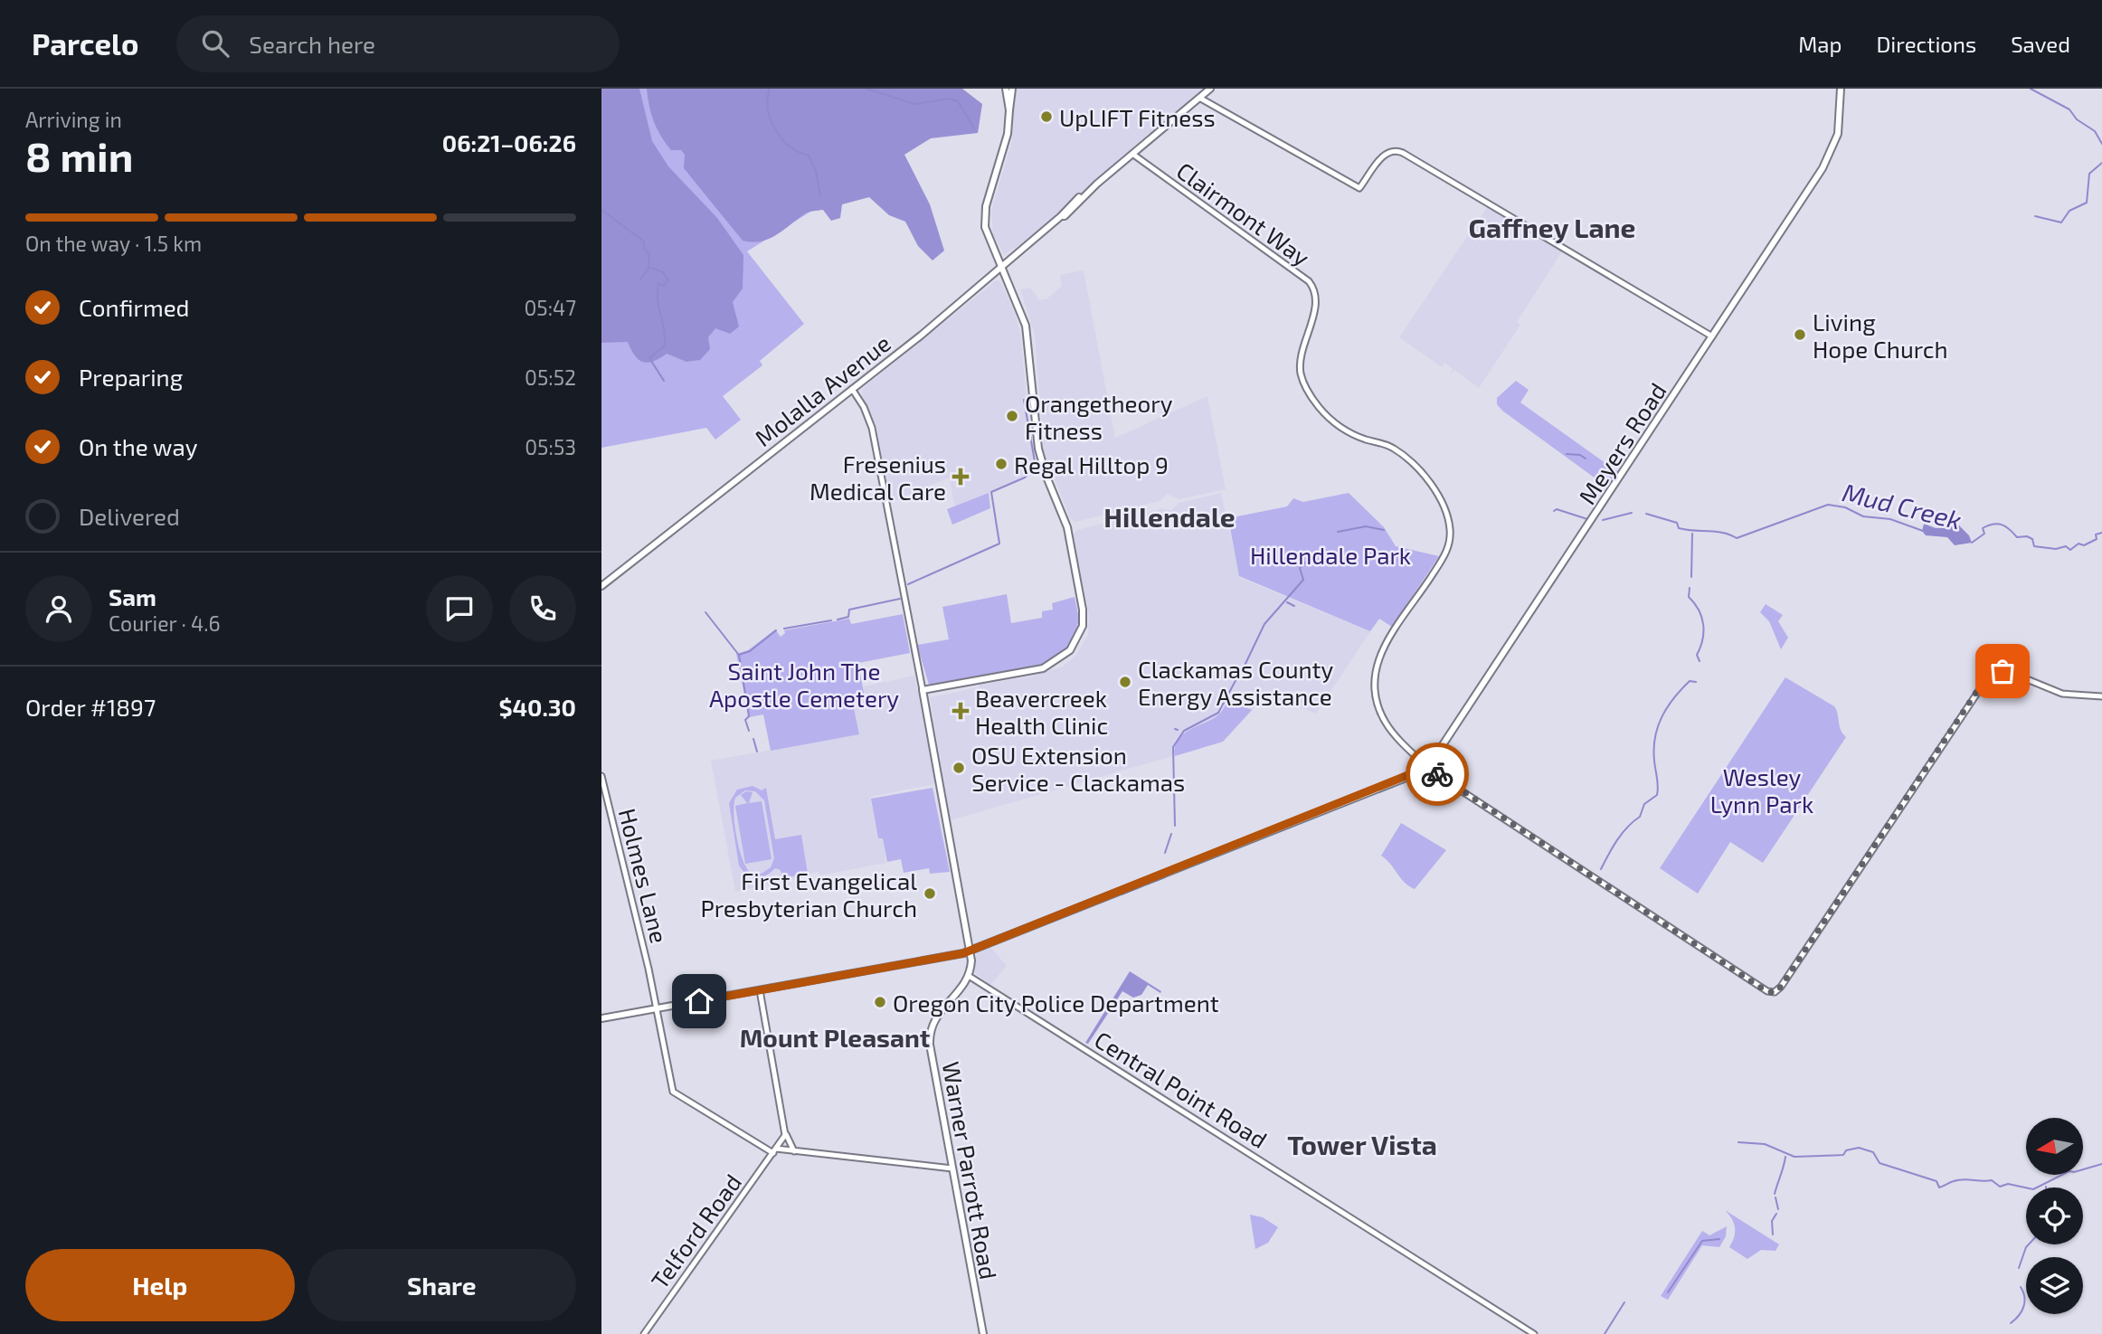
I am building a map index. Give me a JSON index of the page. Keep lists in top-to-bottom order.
{
  "streets": {
    "main road": ["Molalla Avenue", "Meyers Road", "Warner Parrott Road"],
    "street": [
      "Clairmont Way",
      "Holmes Lane",
      "Central Point Road",
      "Telford Road"
    ]
  },
  "crossings": [
    ["Clairmont Way", "Molalla Avenue"],
    ["Clairmont Way", "Meyers Road"],
    ["Holmes Lane", "Telford Road"],
    ["Central Point Road", "Warner Parrott Road"]
  ],
  "districts": [
    "Gaffney Lane",
    "Hillendale",
    "Mount Pleasant",
    "Tower Vista"
  ],
  "water": ["Mud Creek"],
  "parks": ["Hillendale Park", "Saint John The Apostle Cemetery", "Wesley Lynn Park"],
  "places": {
    "other": [
      "UpLIFT Fitness",
      "Living Hope Church",
      "Orangetheory Fitness",
      "Regal Hilltop 9",
      "Clackamas County Energy Assistance",
      "OSU Extension Service - Clackamas",
      "First Evangelical Presbyterian Church",
      "Oregon City Police Department"
    ],
    "health": ["Fresenius Medical Care", "Beavercreek Health Clinic"]
  },
  "north": "left",
  "page": {
    "header": "Parcelo",
    "search": "Search here",
    "nav": ["Map", "Directions", "Saved"],
    "heading": ["8 min", "Arriving in", "06:21–06:26"],
    "panel": [
      "Sam",
      "Courier · 4.6",
      "Order #1897",
      "$40.30"
    ],
    "bar": "On the way · 1.5 km",
    "list": [
      ["Confirmed", "05:47"],
      ["Preparing", "05:52"],
      ["On the way", "05:53"],
      "Delivered"
    ],
    "buttons": ["Help", "Share"]
  }
}
